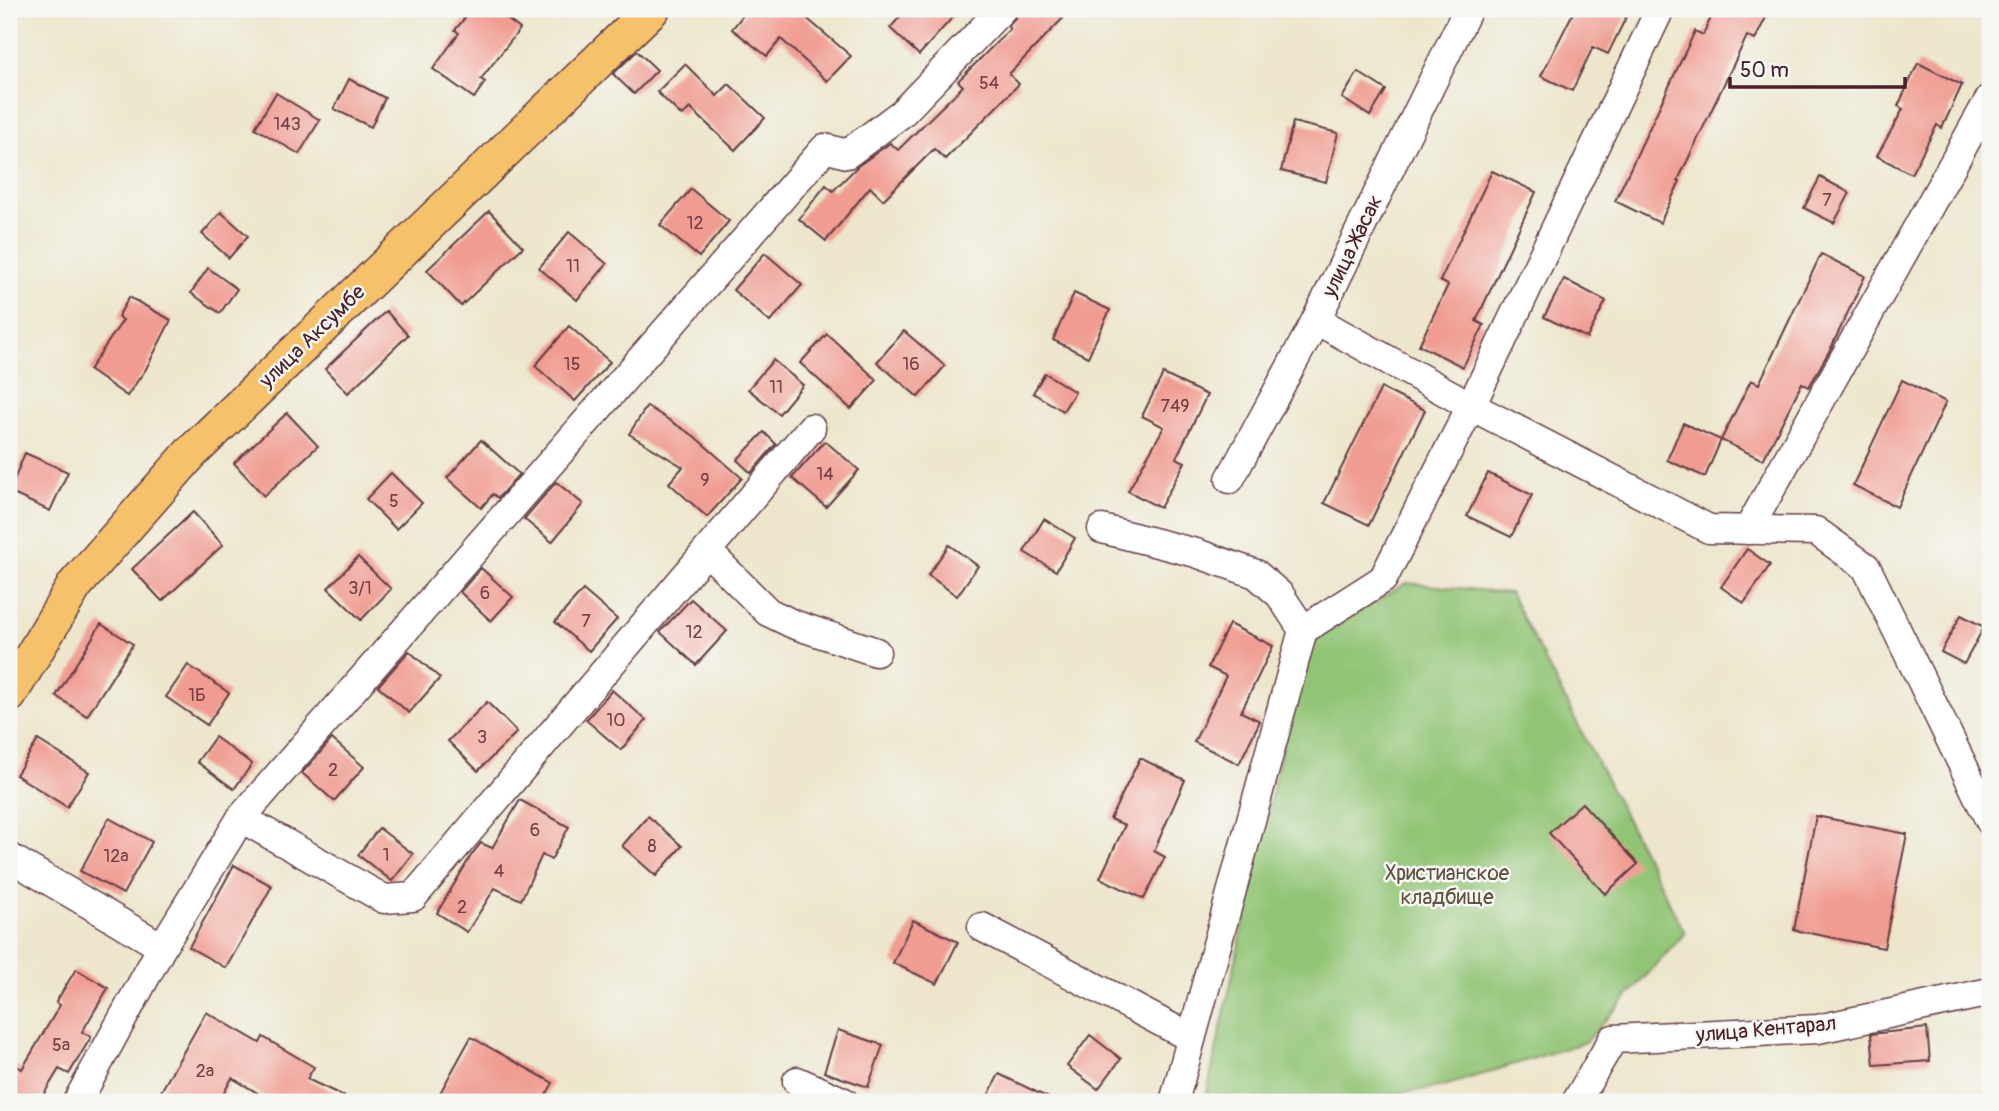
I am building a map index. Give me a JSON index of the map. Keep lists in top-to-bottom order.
{
  "streets": {
    "main road": ["улица Аксумбе"],
    "street": ["улица Жасак", "улица Кентарал"]
  },
  "parks": ["Христианское кладбище"],
  "house_numbers": [
    "54",
    "143",
    "7",
    "12",
    "11",
    "15",
    "16",
    "11",
    "749",
    "14",
    "9",
    "5",
    "3/1",
    "6",
    "7",
    "12",
    "1Б",
    "10",
    "3",
    "2",
    "6",
    "8",
    "1",
    "12а",
    "4",
    "2",
    "5а",
    "2а"
  ],
  "scale_bar": "50 m"
}
